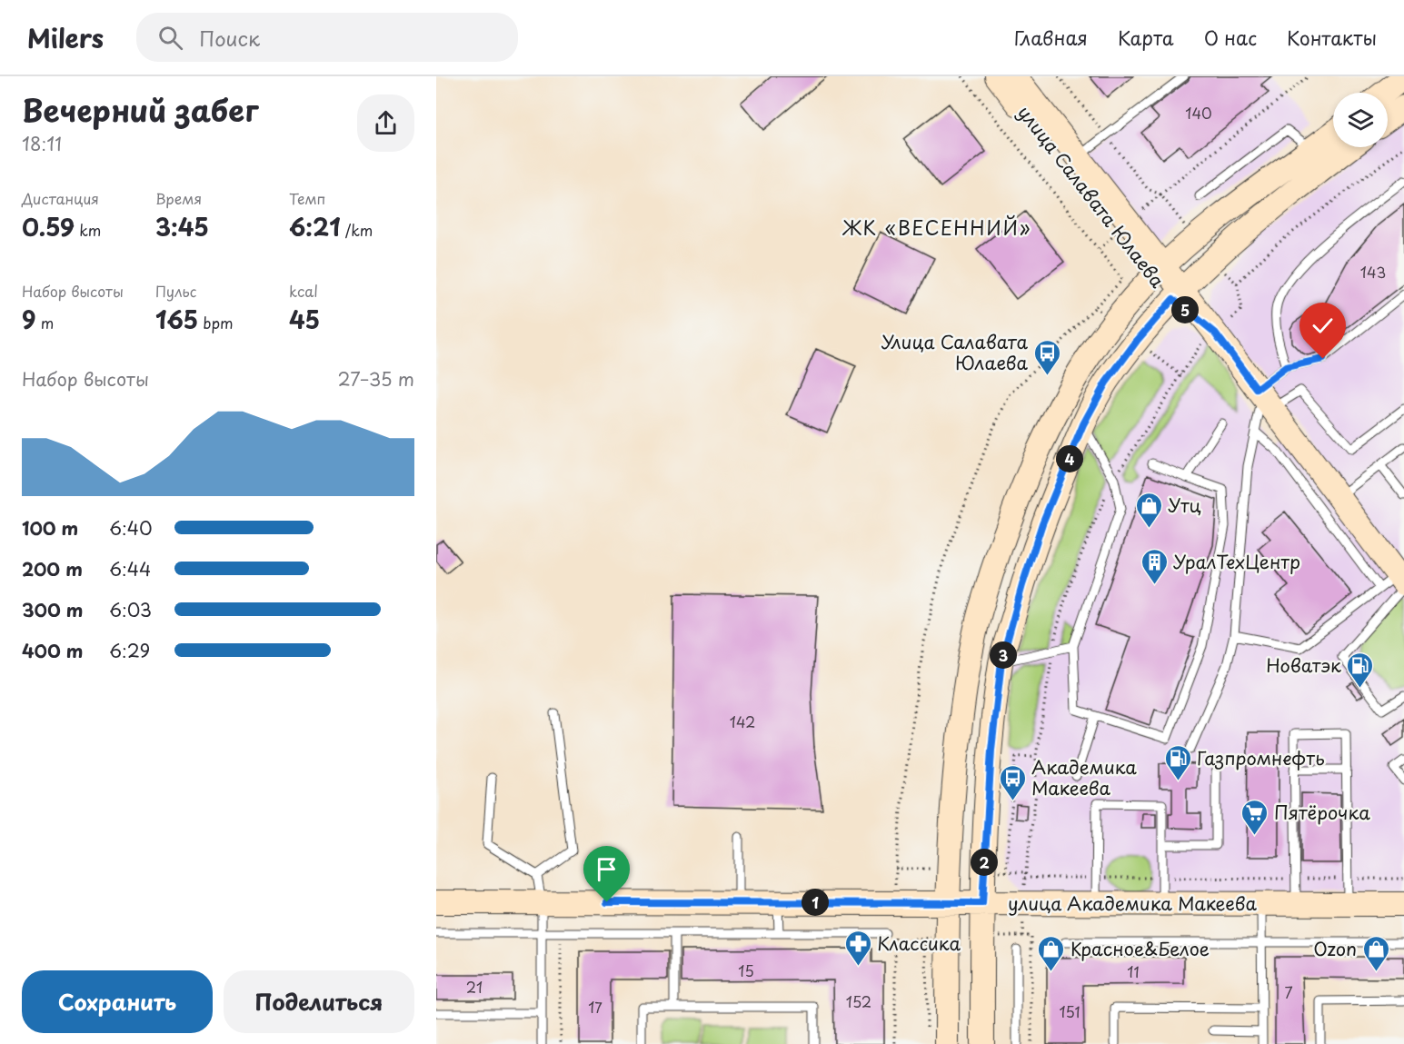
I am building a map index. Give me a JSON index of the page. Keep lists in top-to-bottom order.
{
  "streets": {
    "main road": ["улица Салавата Юлаева", "улица Академика Макеева"]
  },
  "districts": ["ЖК «ВЕСЕННИЙ»"],
  "places": {
    "bus stop": ["Улица Салавата Юлаева", "Академика Макеева"],
    "shop": ["Утц", "Красное&Белое", "Ozon"],
    "building": ["УралТехЦентр"],
    "fuel station": ["Новатэк", "Газпромнефть"],
    "supermarket": ["Пятёрочка"],
    "pharmacy": ["Классика"]
  },
  "house_numbers": [
    "140",
    "143",
    "142",
    "15",
    "11",
    "21",
    "7",
    "152",
    "17",
    "151"
  ],
  "page": {
    "header": "Milers",
    "search": "Поиск",
    "nav": [
      "Главная",
      "Карта",
      "О нас",
      "Контакты"
    ],
    "heading": ["Вечерний забег", "18:11"],
    "stats": [
      ["Дистанция", "0.59 km"],
      ["Время", "3:45"],
      ["Темп", "6:21 /km"],
      ["Набор высоты", "9 m"],
      ["Пульс", "165 bpm"],
      ["kcal", "45"]
    ],
    "pins": [
      "5",
      "4",
      "3",
      "2",
      "1"
    ],
    "chart": ["Набор высоты", "27–35 m"],
    "list": [
      {
        "name": "100 m",
        "note": "6:40"
      },
      {
        "name": "200 m",
        "note": "6:44"
      },
      {
        "name": "300 m",
        "note": "6:03"
      },
      {
        "name": "400 m",
        "note": "6:29"
      }
    ],
    "buttons": ["Сохранить", "Поделиться"]
  }
}
